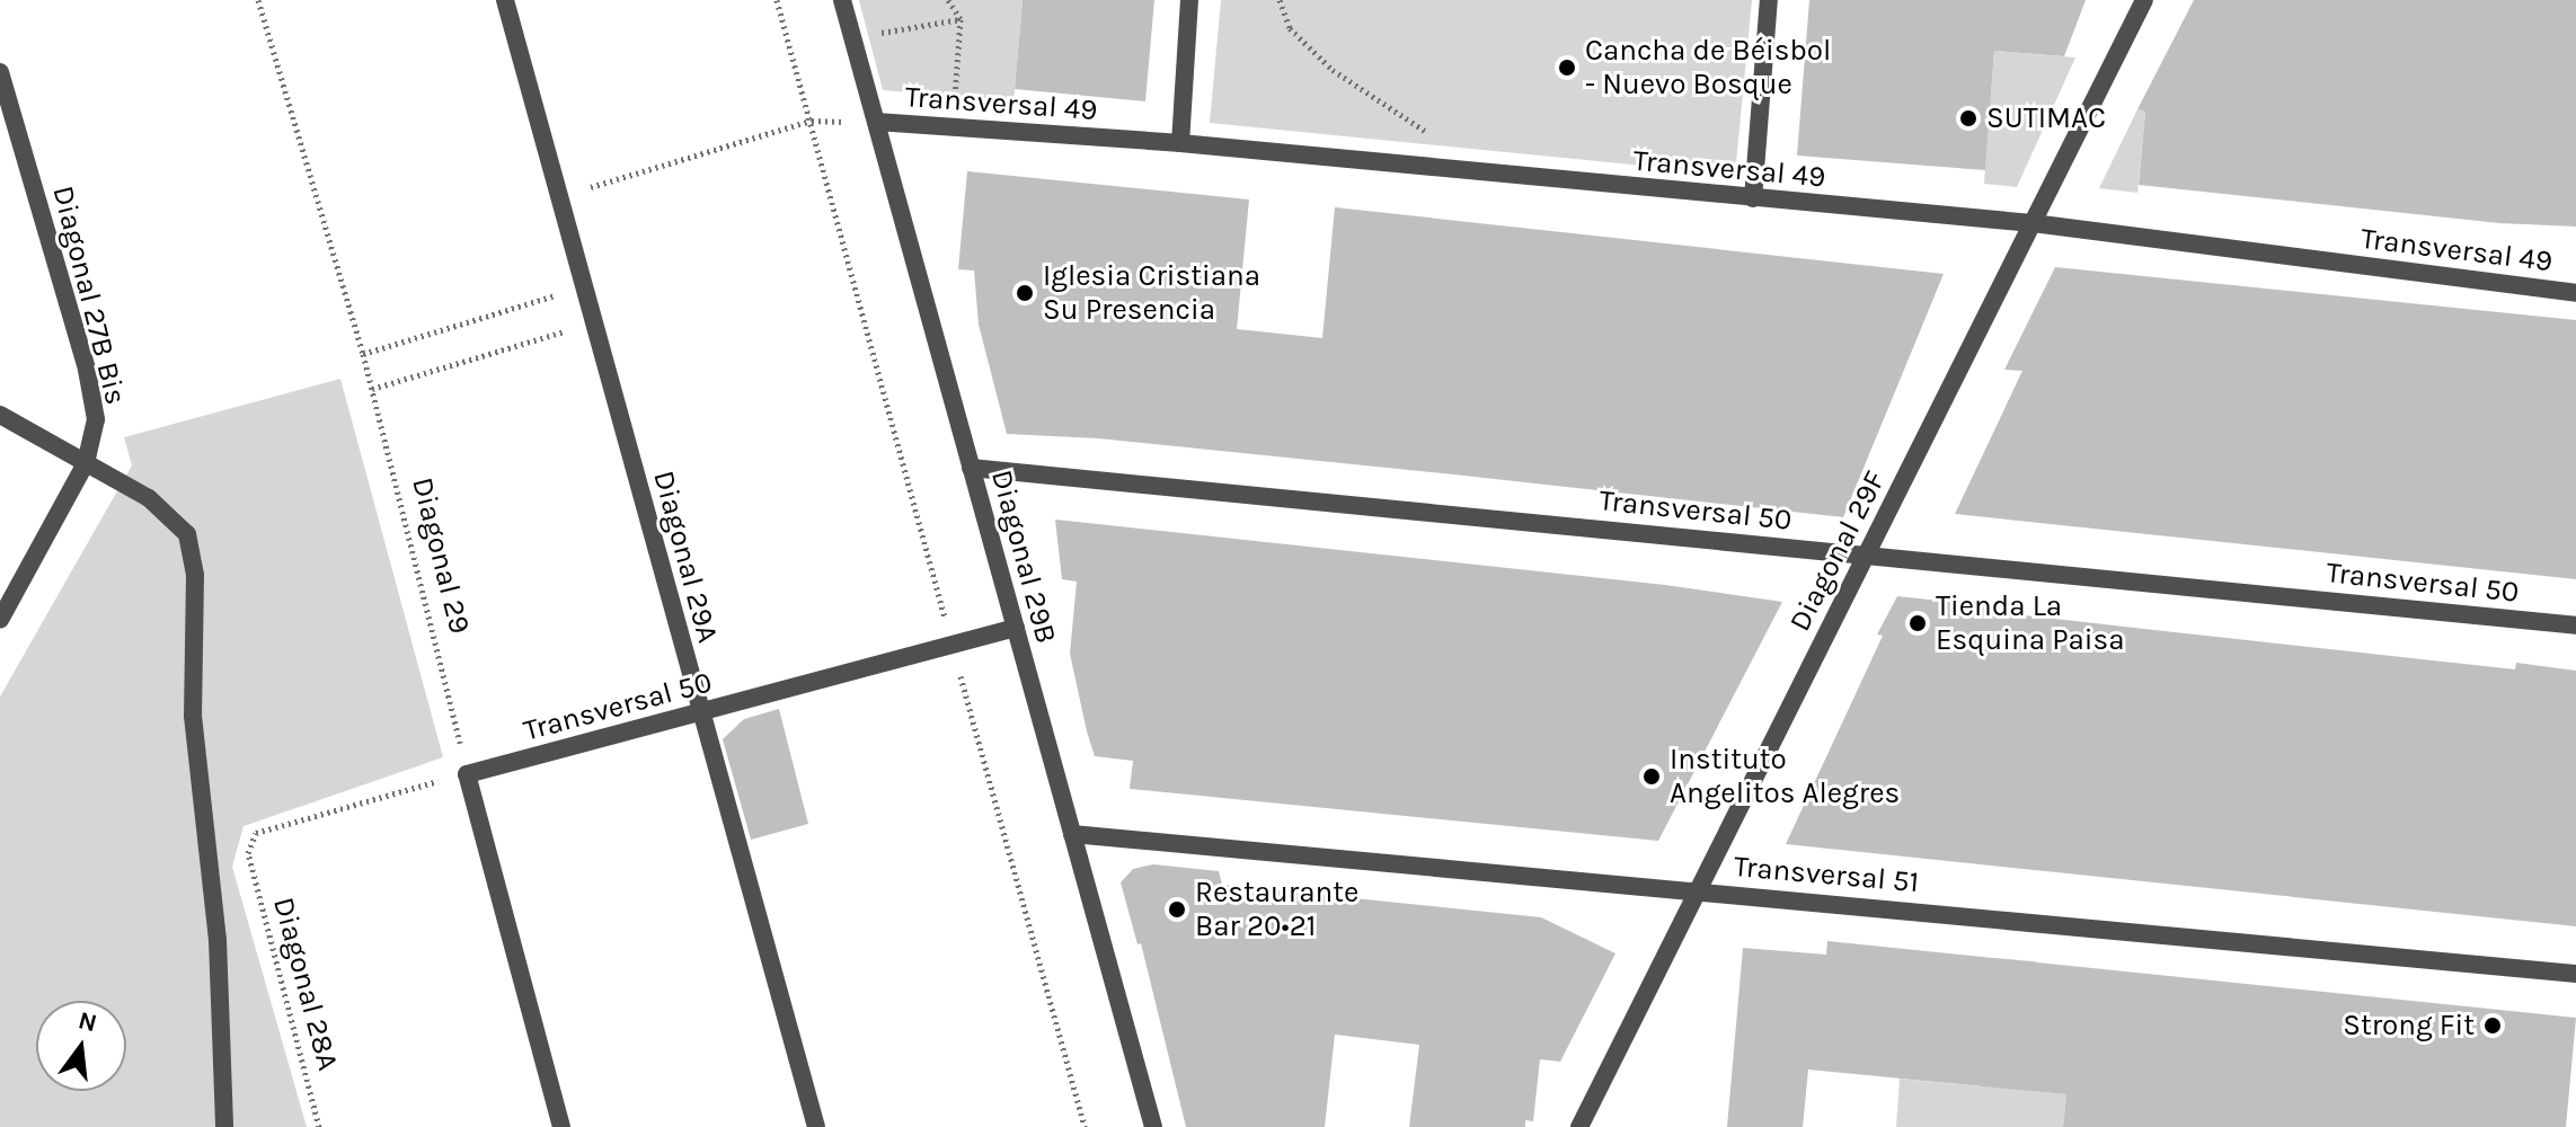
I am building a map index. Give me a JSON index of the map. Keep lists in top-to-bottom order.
{
  "streets": {
    "street": [
      "Transversal 49",
      "Diagonal 27B Bis",
      "Transversal 50",
      "Diagonal 29F",
      "Diagonal 29A",
      "Diagonal 29B",
      "Transversal 51"
    ],
    "path": ["Diagonal 29", "Diagonal 28A"]
  },
  "crossings": [
    ["Transversal 49", "Diagonal 29F"],
    ["Transversal 49", "Diagonal 29B"],
    ["Transversal 50", "Diagonal 29F"],
    ["Transversal 50", "Diagonal 29"],
    ["Transversal 50", "Diagonal 29A"],
    ["Transversal 50", "Diagonal 29B"],
    ["Transversal 50", "Diagonal 28A"],
    ["Diagonal 29F", "Transversal 51"],
    ["Diagonal 29", "Diagonal 28A"],
    ["Diagonal 29B", "Transversal 51"]
  ],
  "places": [
    "Cancha de Béisbol - Nuevo Bosque",
    "SUTIMAC",
    "Iglesia Cristiana Su Presencia",
    "Tienda La Esquina Paisa",
    "Instituto Angelitos Alegres",
    "Restaurante Bar 20•21",
    "Strong Fit"
  ],
  "north": "top"
}
